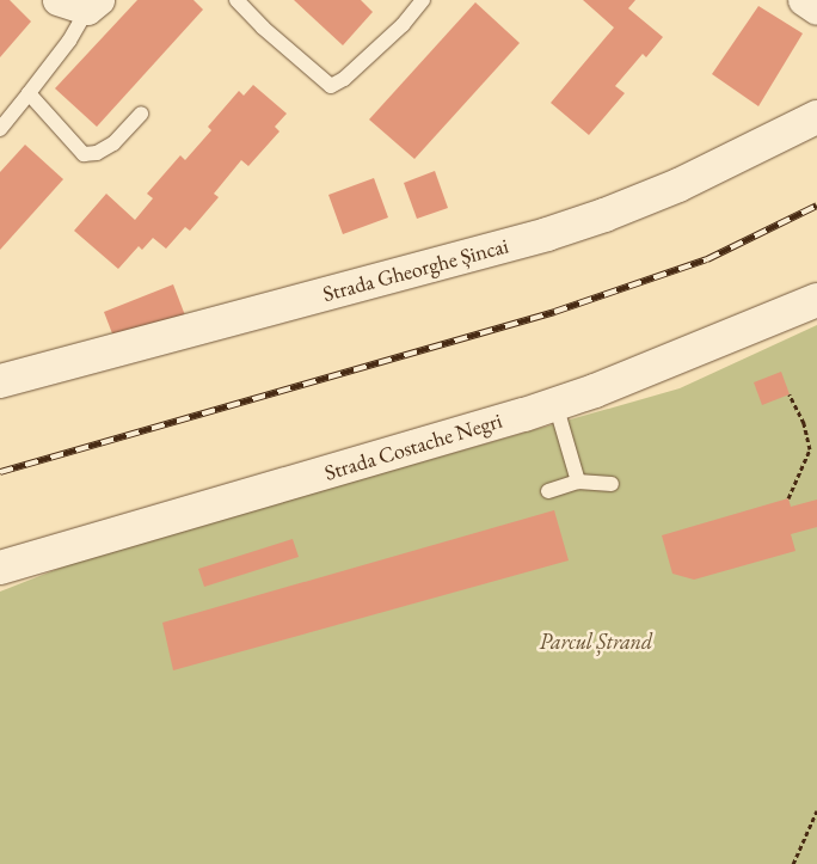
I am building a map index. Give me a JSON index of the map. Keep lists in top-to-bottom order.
{
  "streets": {
    "main road": ["Strada Gheorghe Șincai", "Strada Costache Negri"]
  },
  "parks": ["Parcul Ștrand"]
}
